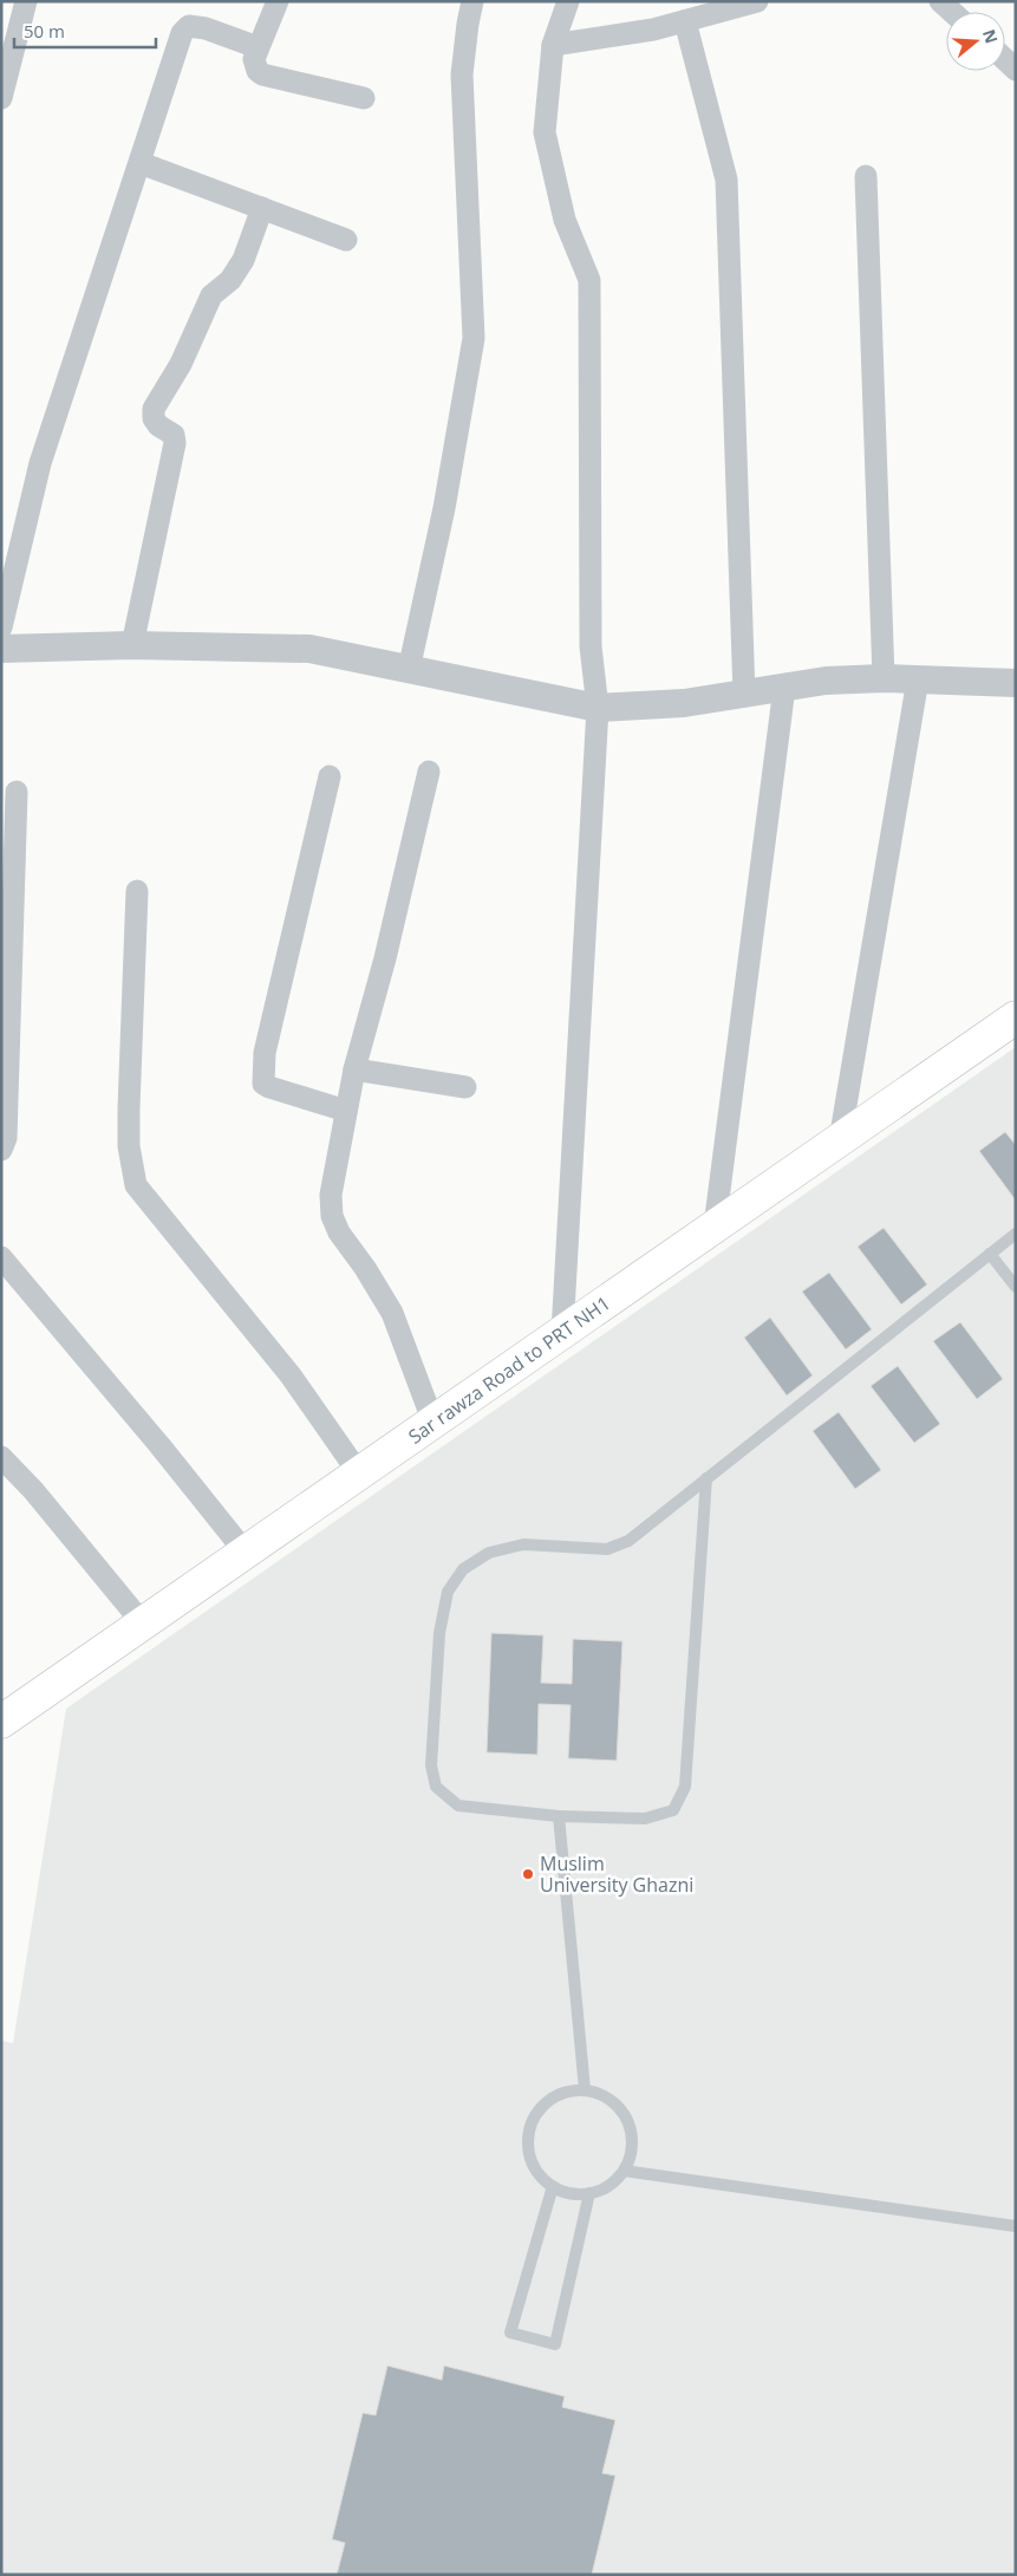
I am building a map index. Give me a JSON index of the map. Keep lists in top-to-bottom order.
{
  "streets": {
    "main road": ["Sar rawza Road to PRT NH1"]
  },
  "places": ["Muslim University Ghazni"],
  "scale_bar": "50 m",
  "north": "right"
}
